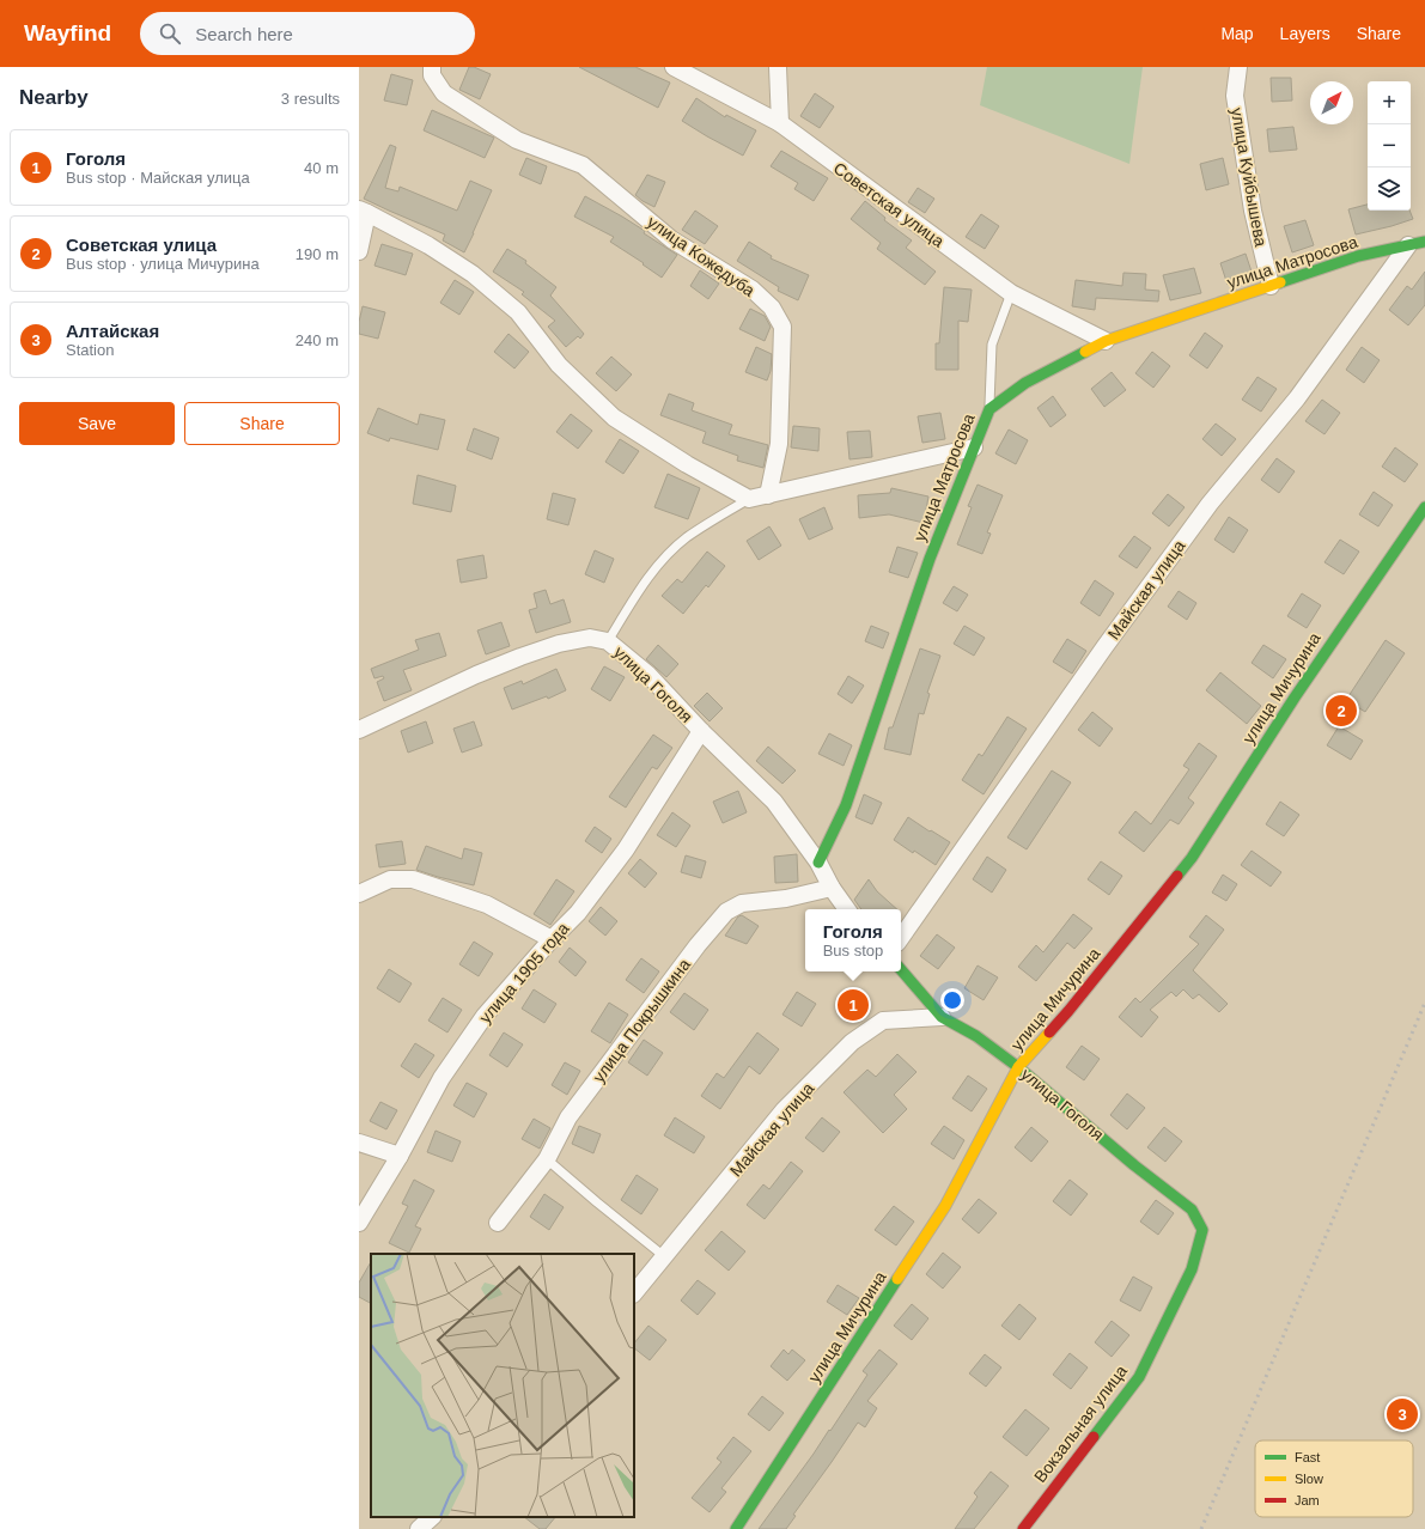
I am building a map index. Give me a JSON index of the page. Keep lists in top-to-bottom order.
{
  "streets": {
    "street": [
      "улица Куйбышева",
      "Советская улица",
      "улица Кожедуба",
      "улица Матросова",
      "Майская улица",
      "улица Гоголя",
      "улица Мичурина",
      "улица 1905 года",
      "улица Покрышкина",
      "Вокзальная улица"
    ]
  },
  "crossings": [
    ["улица Куйбышева", "улица Матросова"],
    ["Советская улица", "улица Матросова"],
    ["улица Матросова", "Майская улица"],
    ["улица Матросова", "улица Гоголя"],
    ["Майская улица", "улица Гоголя"],
    ["улица Гоголя", "улица Мичурина"],
    ["улица Гоголя", "улица 1905 года"],
    ["улица Гоголя", "улица Покрышкина"],
    ["улица Гоголя", "Вокзальная улица"]
  ],
  "legend": ["Fast", "Slow", "Jam"],
  "north": "top right",
  "page": {
    "header": "Wayfind",
    "search": "Search here",
    "nav": ["Map", "Layers", "Share"],
    "heading": ["Nearby", "3 results"],
    "map_buttons": ["+", "−"],
    "list": [
      {
        "mark": "1",
        "name": "Гоголя",
        "note": "Bus stop · Майская улица",
        "value": "40 m"
      },
      {
        "mark": "2",
        "name": "Советская улица",
        "note": "Bus stop · улица Мичурина",
        "value": "190 m"
      },
      {
        "mark": "3",
        "name": "Алтайская",
        "note": "Station",
        "value": "240 m"
      }
    ],
    "buttons": ["Save", "Share"],
    "pins": ["2", "1", "3"],
    "popup": ["Гоголя", "Bus stop"]
  }
}
